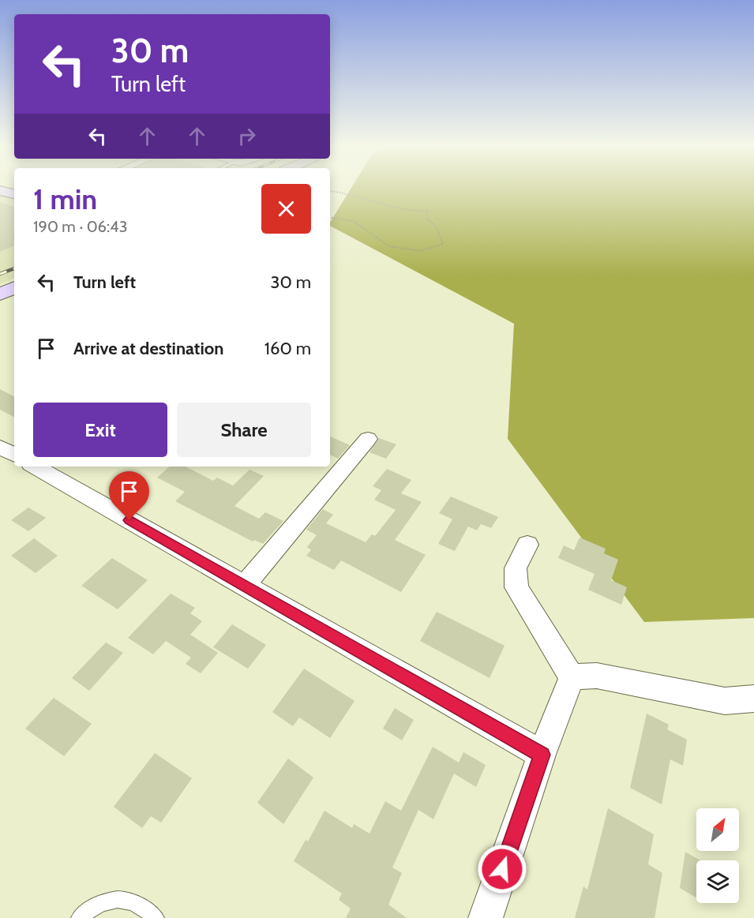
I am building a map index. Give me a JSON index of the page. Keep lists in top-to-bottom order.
{
  "north": "top right",
  "page": {
    "turn": ["30 m", "Turn left"],
    "heading": ["1 min", "190 m · 06:43"],
    "list": [
      {
        "name": "Turn left",
        "value": "30 m"
      },
      {
        "name": "Arrive at destination",
        "value": "160 m"
      }
    ],
    "buttons": ["Exit", "Share"]
  }
}
